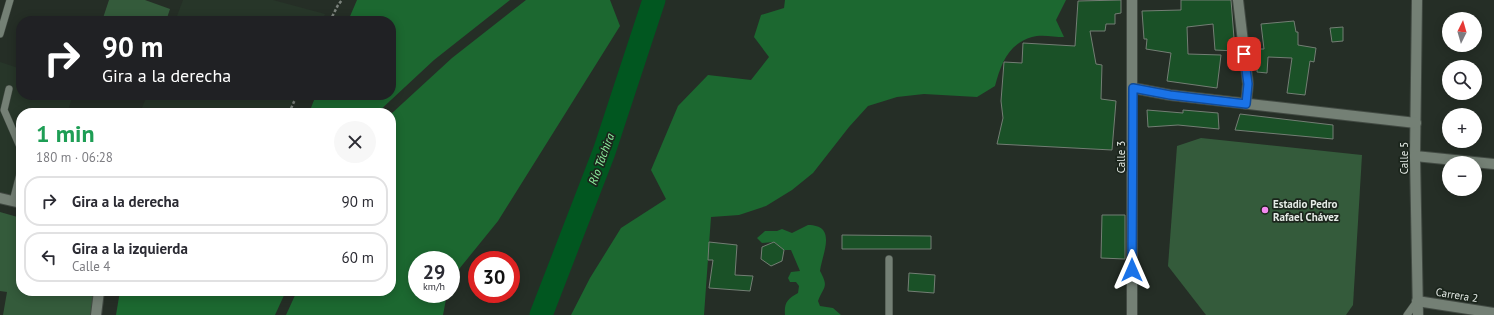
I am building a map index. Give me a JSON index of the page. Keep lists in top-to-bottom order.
{
  "streets": {
    "street": ["Calle 3", "Calle 5", "Carrera 2"]
  },
  "crossings": [
    ["Calle 5", "Carrera 2"]
  ],
  "water": ["Río Táchira"],
  "places": ["Estadio Pedro Rafael Chávez"],
  "north": "top",
  "page": {
    "map_buttons": ["+", "−"],
    "turn": ["90 m", "Gira a la derecha"],
    "heading": ["1 min", "180 m · 06:28"],
    "list": [
      {
        "name": "Gira a la derecha",
        "value": "90 m"
      },
      {
        "name": "Gira a la izquierda",
        "note": "Calle 4",
        "value": "60 m"
      }
    ],
    "speed": "29 km/h",
    "limit": "30"
  }
}
